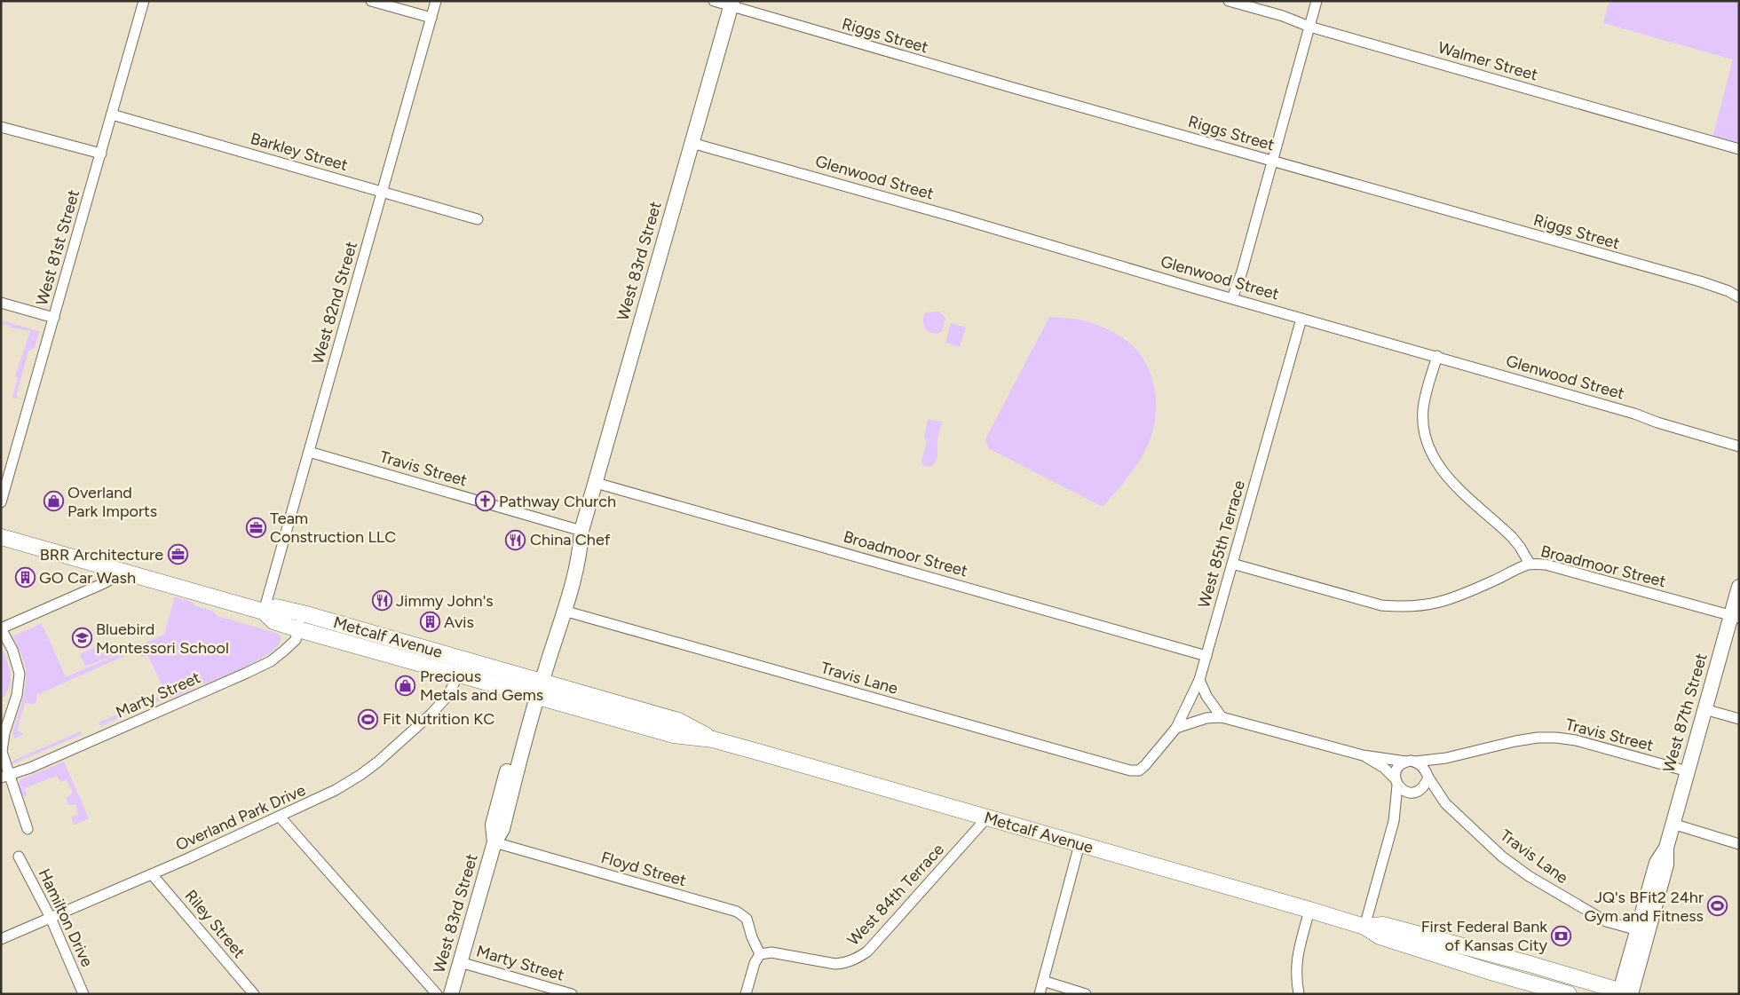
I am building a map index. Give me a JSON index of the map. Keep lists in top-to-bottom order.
{
  "streets": {
    "main road": ["Metcalf Avenue"],
    "street": [
      "Riggs Street",
      "Walmer Street",
      "Barkley Street",
      "Glenwood Street",
      "West 81st Street",
      "West 83rd Street",
      "West 82nd Street",
      "Travis Street",
      "West 85th Terrace",
      "Broadmoor Street",
      "Travis Lane",
      "Marty Street",
      "West 87th Street",
      "Overland Park Drive",
      "Floyd Street",
      "West 84th Terrace",
      "Hamilton Drive",
      "Riley Street"
    ]
  },
  "crossings": [
    ["Riggs Street", "West 83rd Street"],
    ["Barkley Street", "West 81st Street"],
    ["Barkley Street", "West 82nd Street"],
    ["Glenwood Street", "West 83rd Street"],
    ["Glenwood Street", "West 85th Terrace"],
    ["West 83rd Street", "Travis Street"],
    ["West 83rd Street", "Broadmoor Street"],
    ["West 83rd Street", "Metcalf Avenue"],
    ["West 83rd Street", "Travis Lane"],
    ["West 83rd Street", "Marty Street"],
    ["West 83rd Street", "Floyd Street"],
    ["West 82nd Street", "Travis Street"],
    ["West 82nd Street", "Metcalf Avenue"],
    ["Travis Street", "West 85th Terrace"],
    ["Travis Street", "Travis Lane"],
    ["Travis Street", "West 87th Street"],
    ["West 85th Terrace", "Broadmoor Street"],
    ["West 85th Terrace", "Travis Lane"],
    ["Broadmoor Street", "West 87th Street"],
    ["Metcalf Avenue", "Marty Street"],
    ["Metcalf Avenue", "West 87th Street"],
    ["Metcalf Avenue", "Overland Park Drive"],
    ["Metcalf Avenue", "West 84th Terrace"],
    ["Travis Lane", "West 87th Street"],
    ["Overland Park Drive", "Hamilton Drive"],
    ["Overland Park Drive", "Riley Street"],
    ["Floyd Street", "West 84th Terrace"]
  ],
  "places": {
    "shop": ["Overland Park Imports", "Precious Metals and Gems"],
    "church": ["Pathway Church"],
    "office": ["Team Construction LLC", "BRR Architecture"],
    "restaurant": ["China Chef", "Jimmy John's"],
    "building": ["GO Car Wash", "Avis"],
    "school or university": ["Bluebird Montessori School"],
    "sports": ["Fit Nutrition KC", "JQ's BFit2 24hr Gym and Fitness"],
    "bank": ["First Federal Bank of Kansas City"]
  }
}
